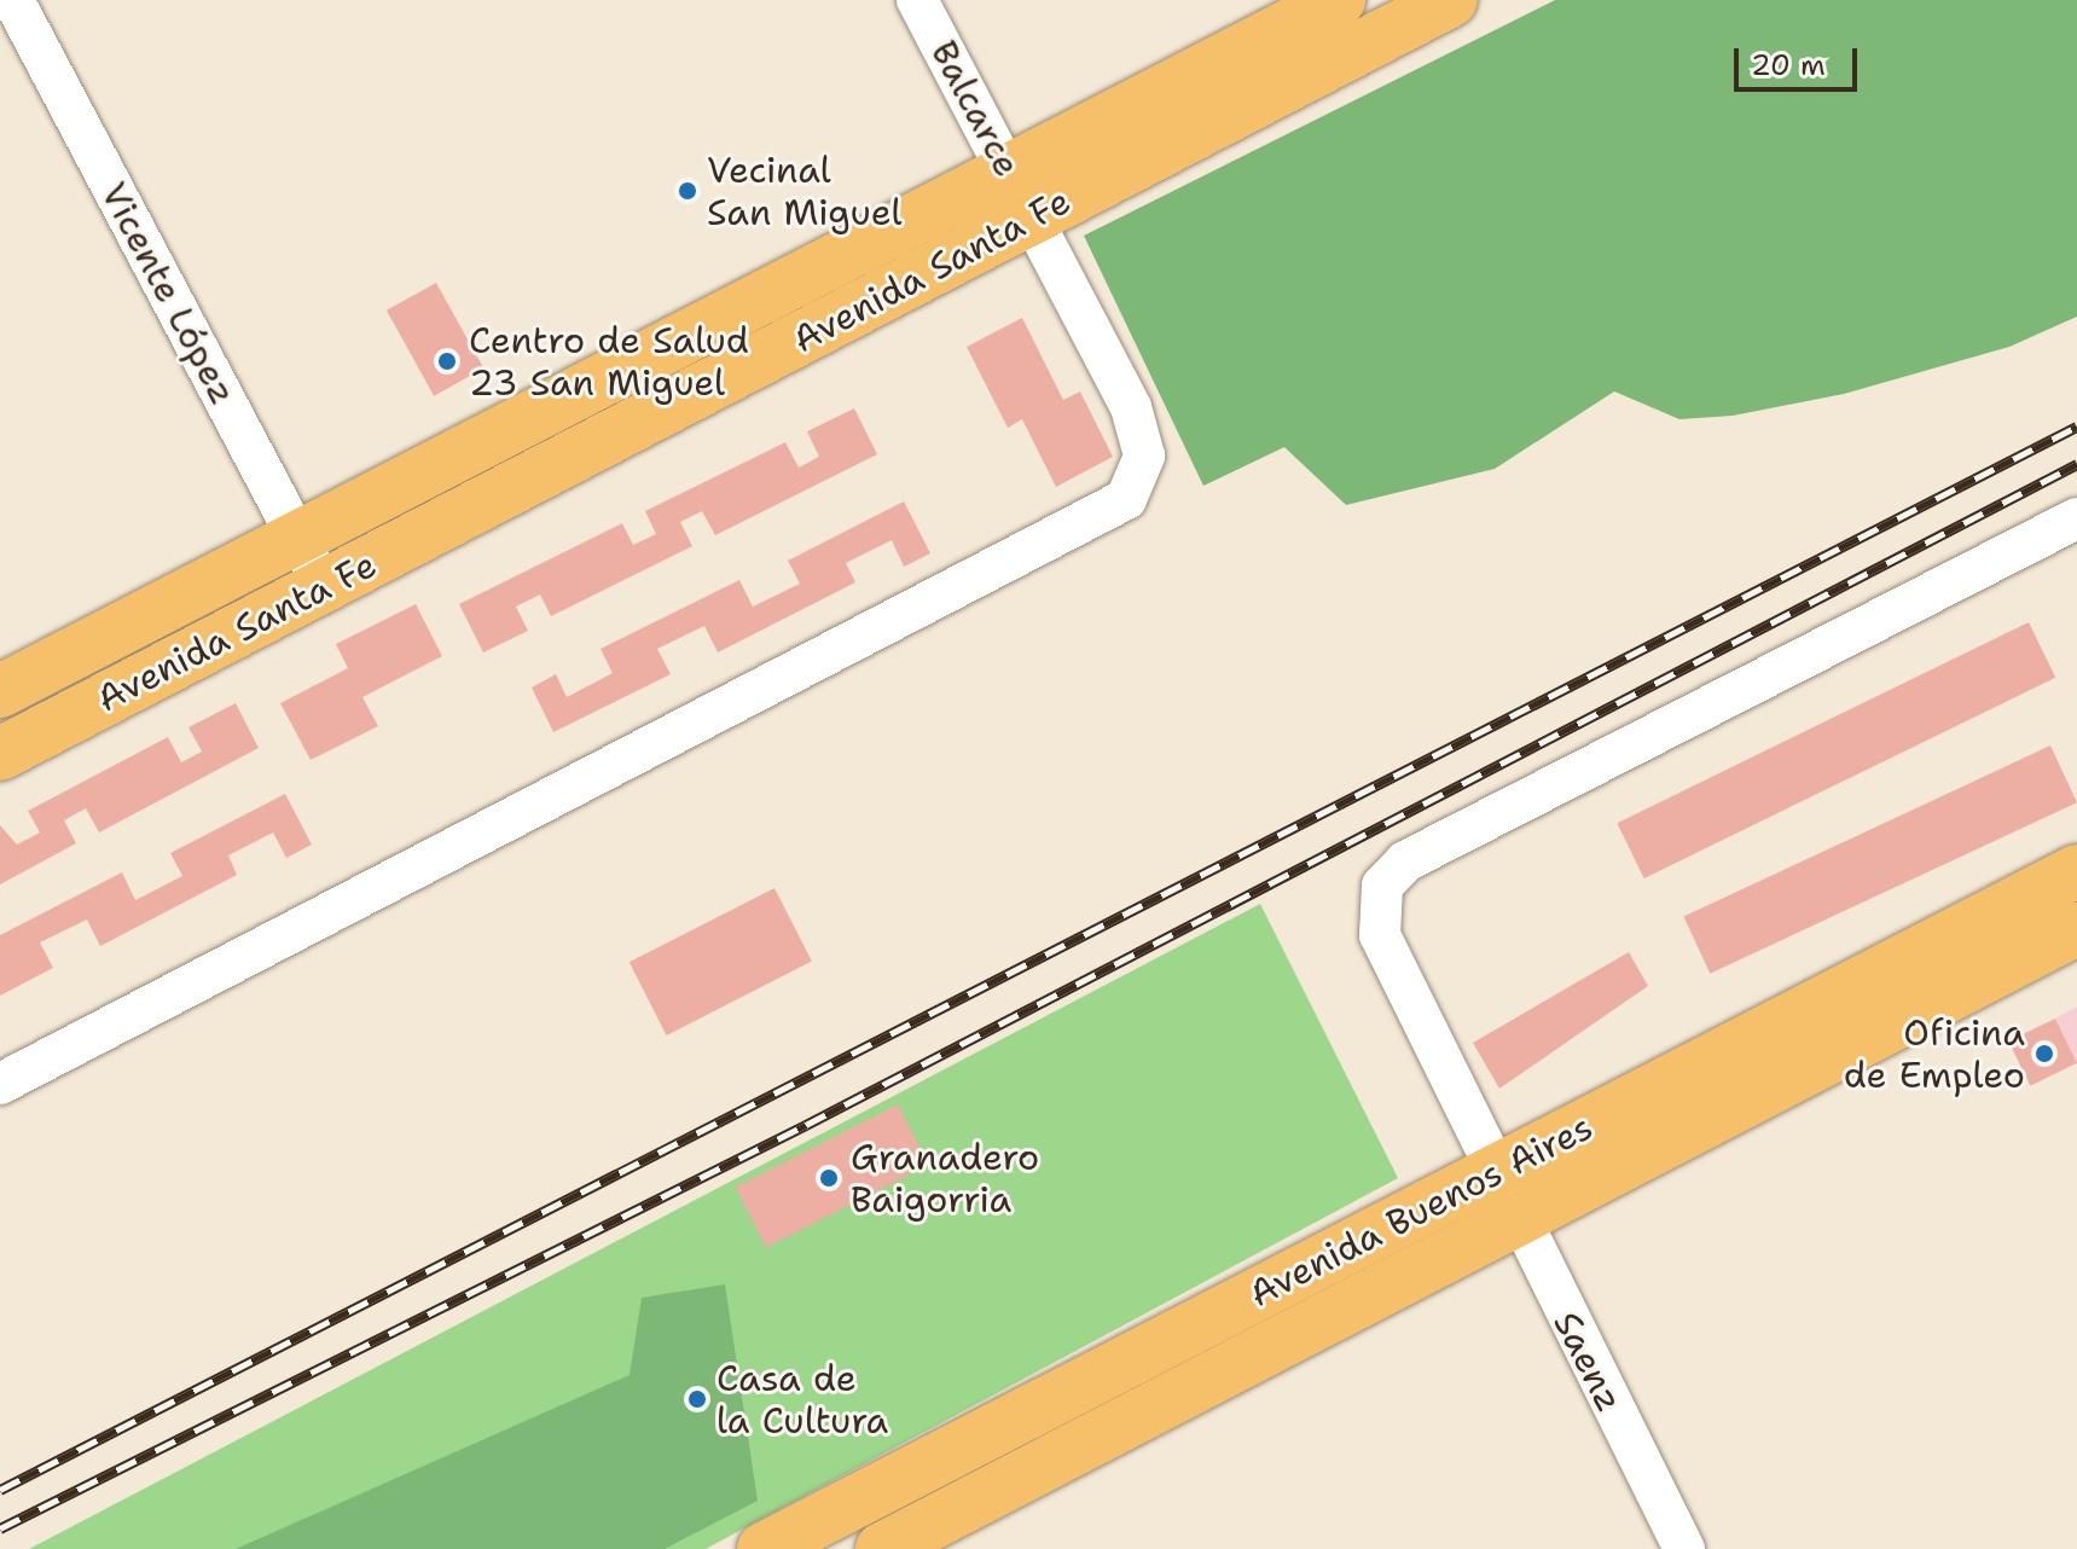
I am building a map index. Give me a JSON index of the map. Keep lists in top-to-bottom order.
{
  "streets": {
    "main road": ["Avenida Santa Fe", "Avenida Buenos Aires"],
    "street": ["Balcarce", "Vicente López", "Saenz"]
  },
  "crossings": [
    ["Balcarce", "Avenida Santa Fe"],
    ["Avenida Santa Fe", "Vicente López"],
    ["Avenida Buenos Aires", "Saenz"]
  ],
  "places": [
    "Vecinal San Miguel",
    "Centro de Salud 23 San Miguel",
    "Oficina de Empleo",
    "Granadero Baigorria",
    "Casa de la Cultura"
  ],
  "scale_bar": "20 m"
}
